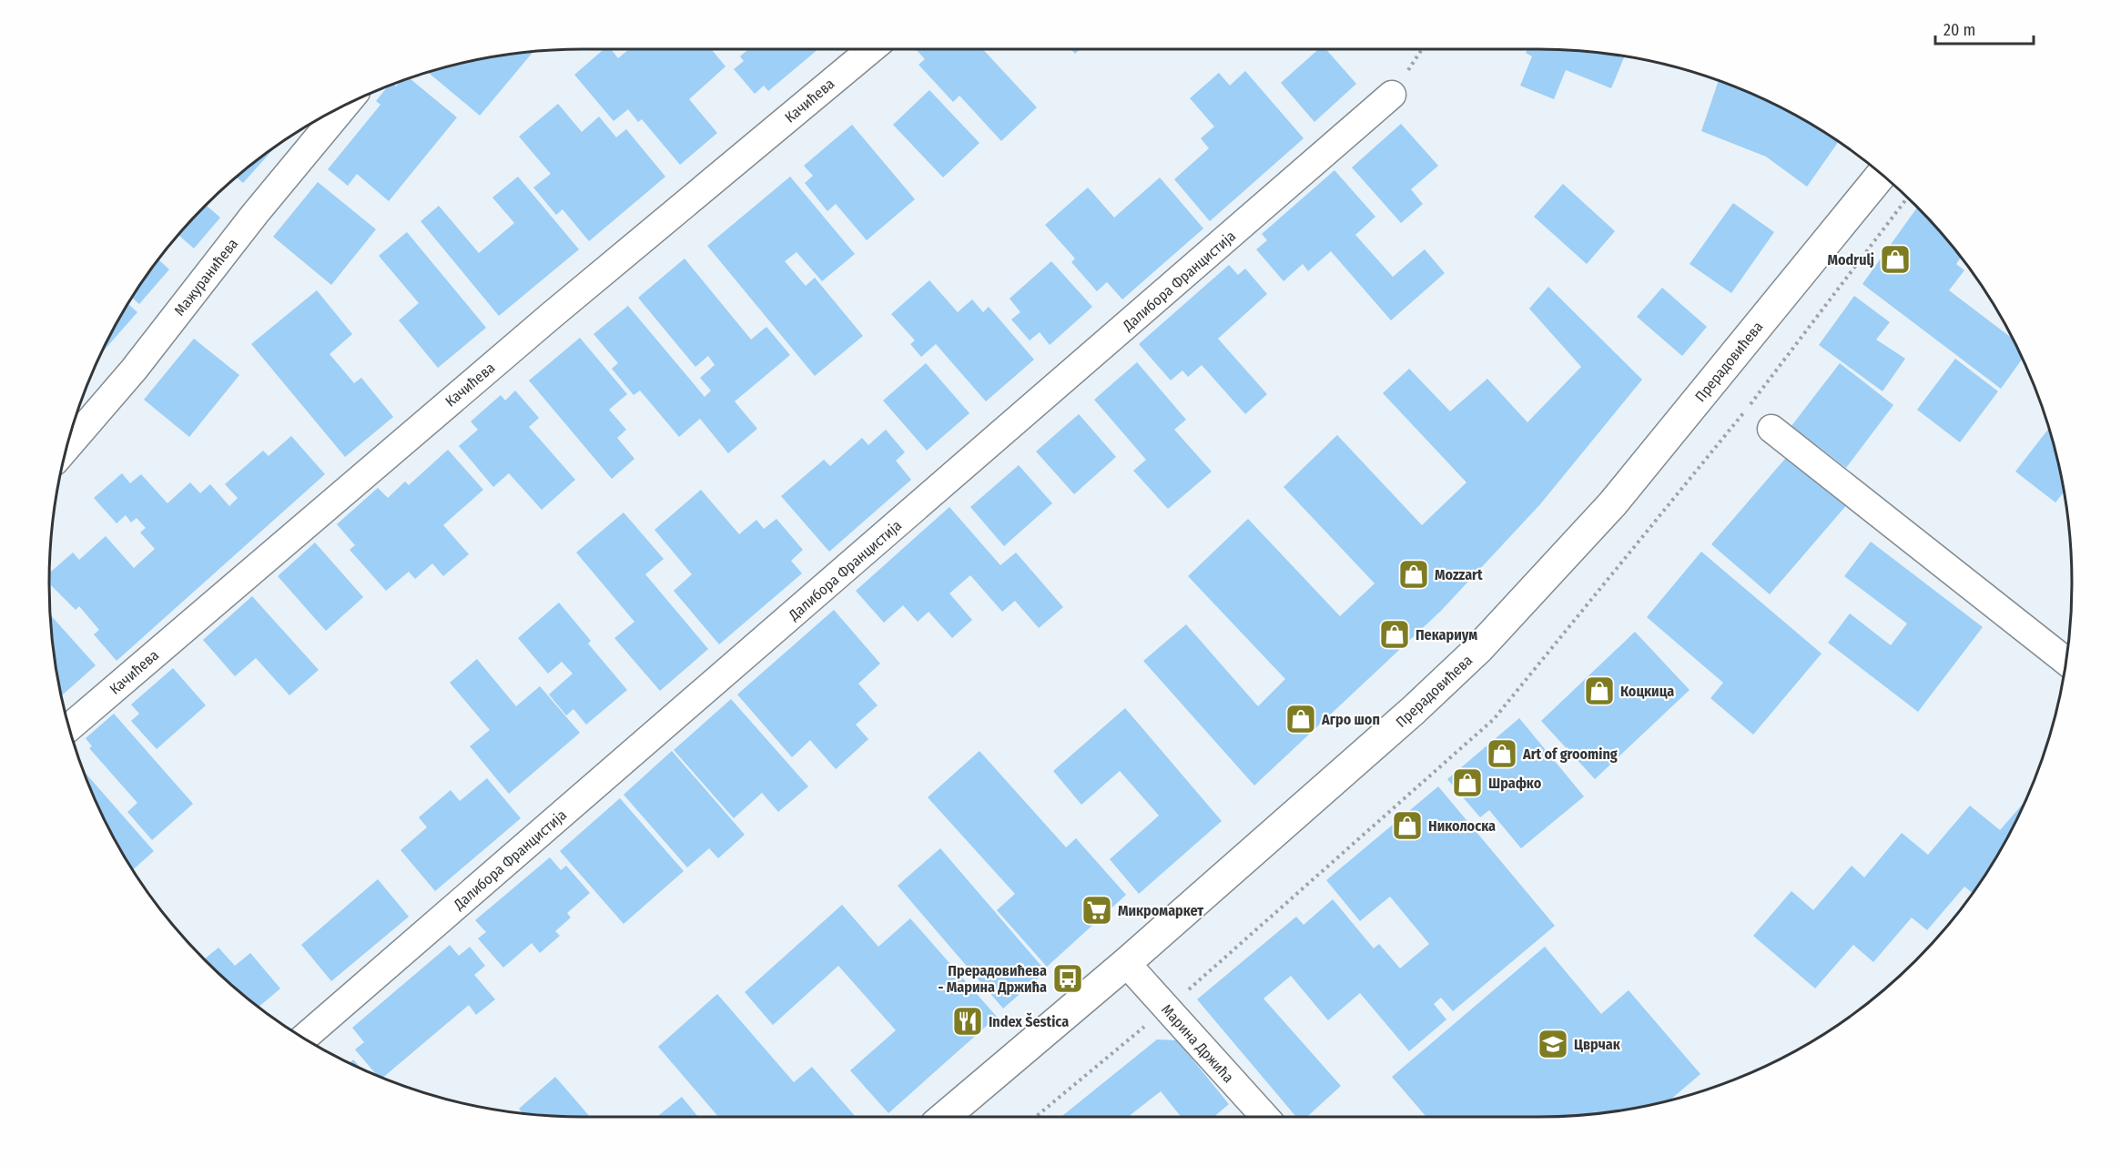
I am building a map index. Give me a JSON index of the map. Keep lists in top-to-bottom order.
{
  "streets": {
    "main road": ["Прерадовићева"],
    "street": [
      "Качићева",
      "Мажуранићева",
      "Далибора Францистија",
      "Марина Држића"
    ]
  },
  "crossings": [
    ["Прерадовићева", "Марина Држића"]
  ],
  "places": {
    "shop": [
      "Modrulj",
      "Mozzart",
      "Пекариум",
      "Коцкица",
      "Агро шоп",
      "Art of grooming",
      "Шрафко",
      "Николоска"
    ],
    "supermarket": ["Микромаркет"],
    "bus stop": ["Прерадовићева - Марина Држића"],
    "restaurant": ["Index Šestica"],
    "school or university": ["Цврчак"]
  },
  "scale_bar": "20 m"
}
